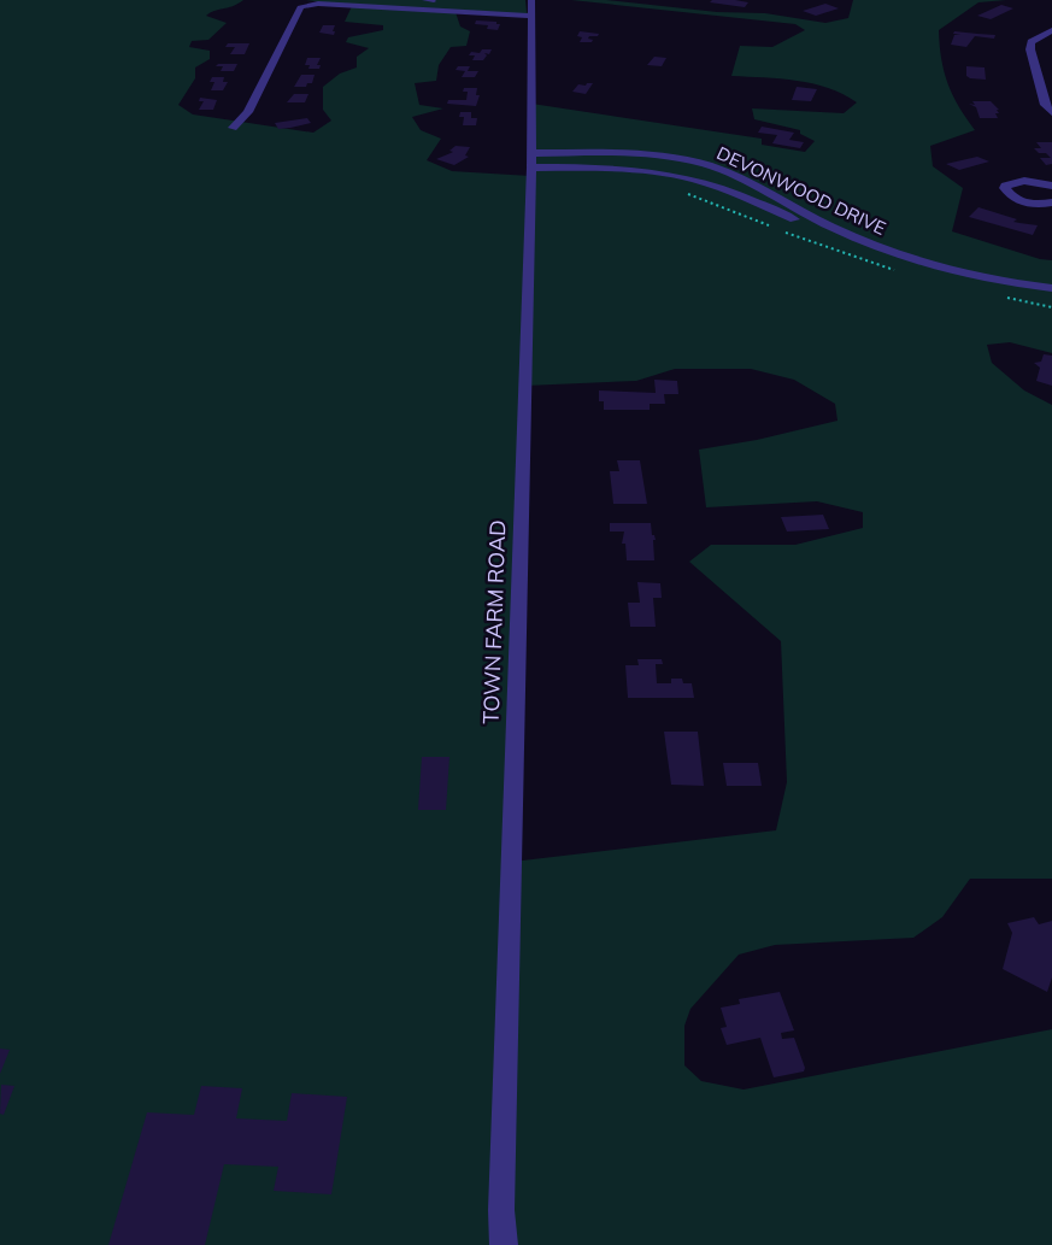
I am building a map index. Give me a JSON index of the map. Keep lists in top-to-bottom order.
{
  "streets": {
    "street": ["DEVONWOOD DRIVE", "TOWN FARM ROAD"]
  },
  "crossings": [
    ["DEVONWOOD DRIVE", "TOWN FARM ROAD"]
  ]
}
